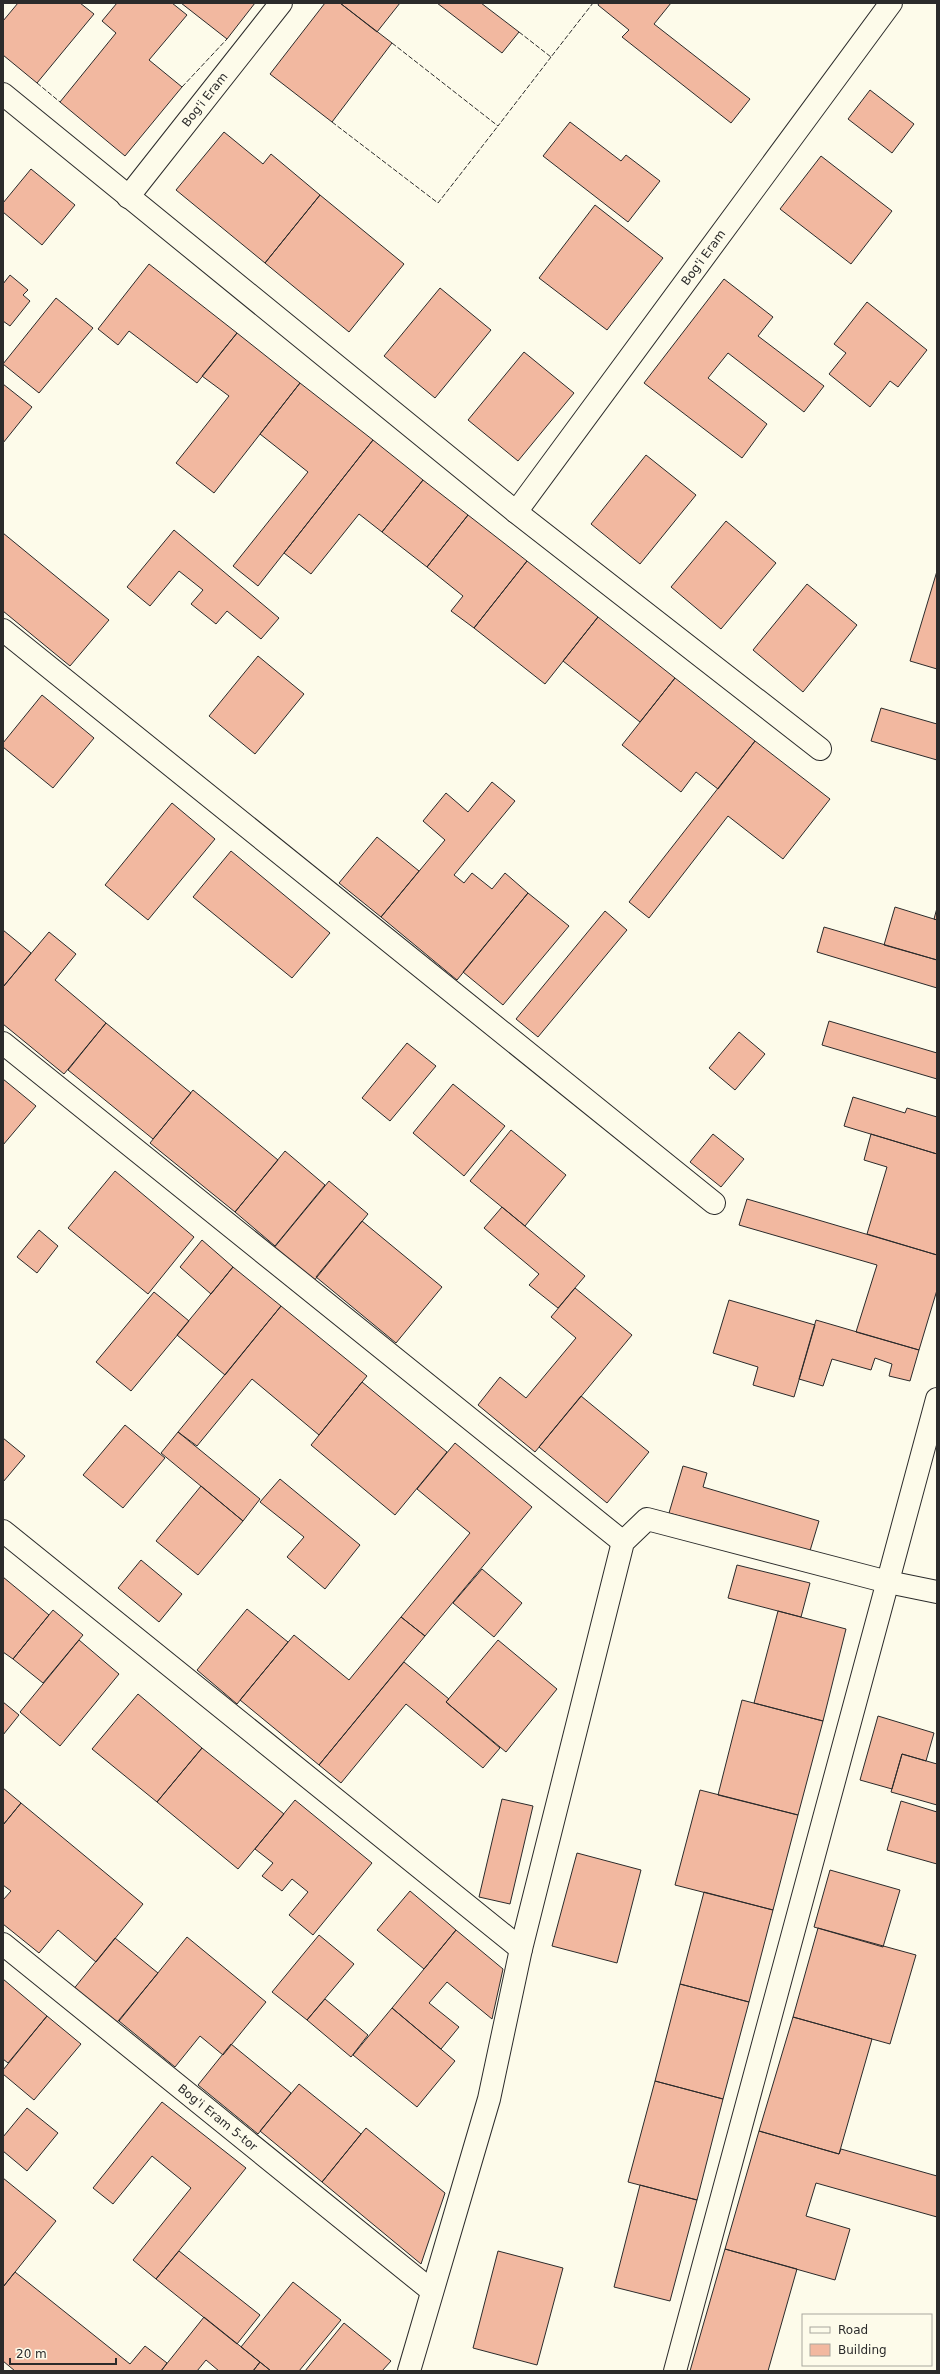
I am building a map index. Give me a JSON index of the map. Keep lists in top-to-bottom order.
{
  "streets": {
    "street": ["Bog'i Eram", "Bog'i Eram 5-tor"]
  },
  "legend": ["Road", "Building"],
  "scale_bar": "20 m"
}
